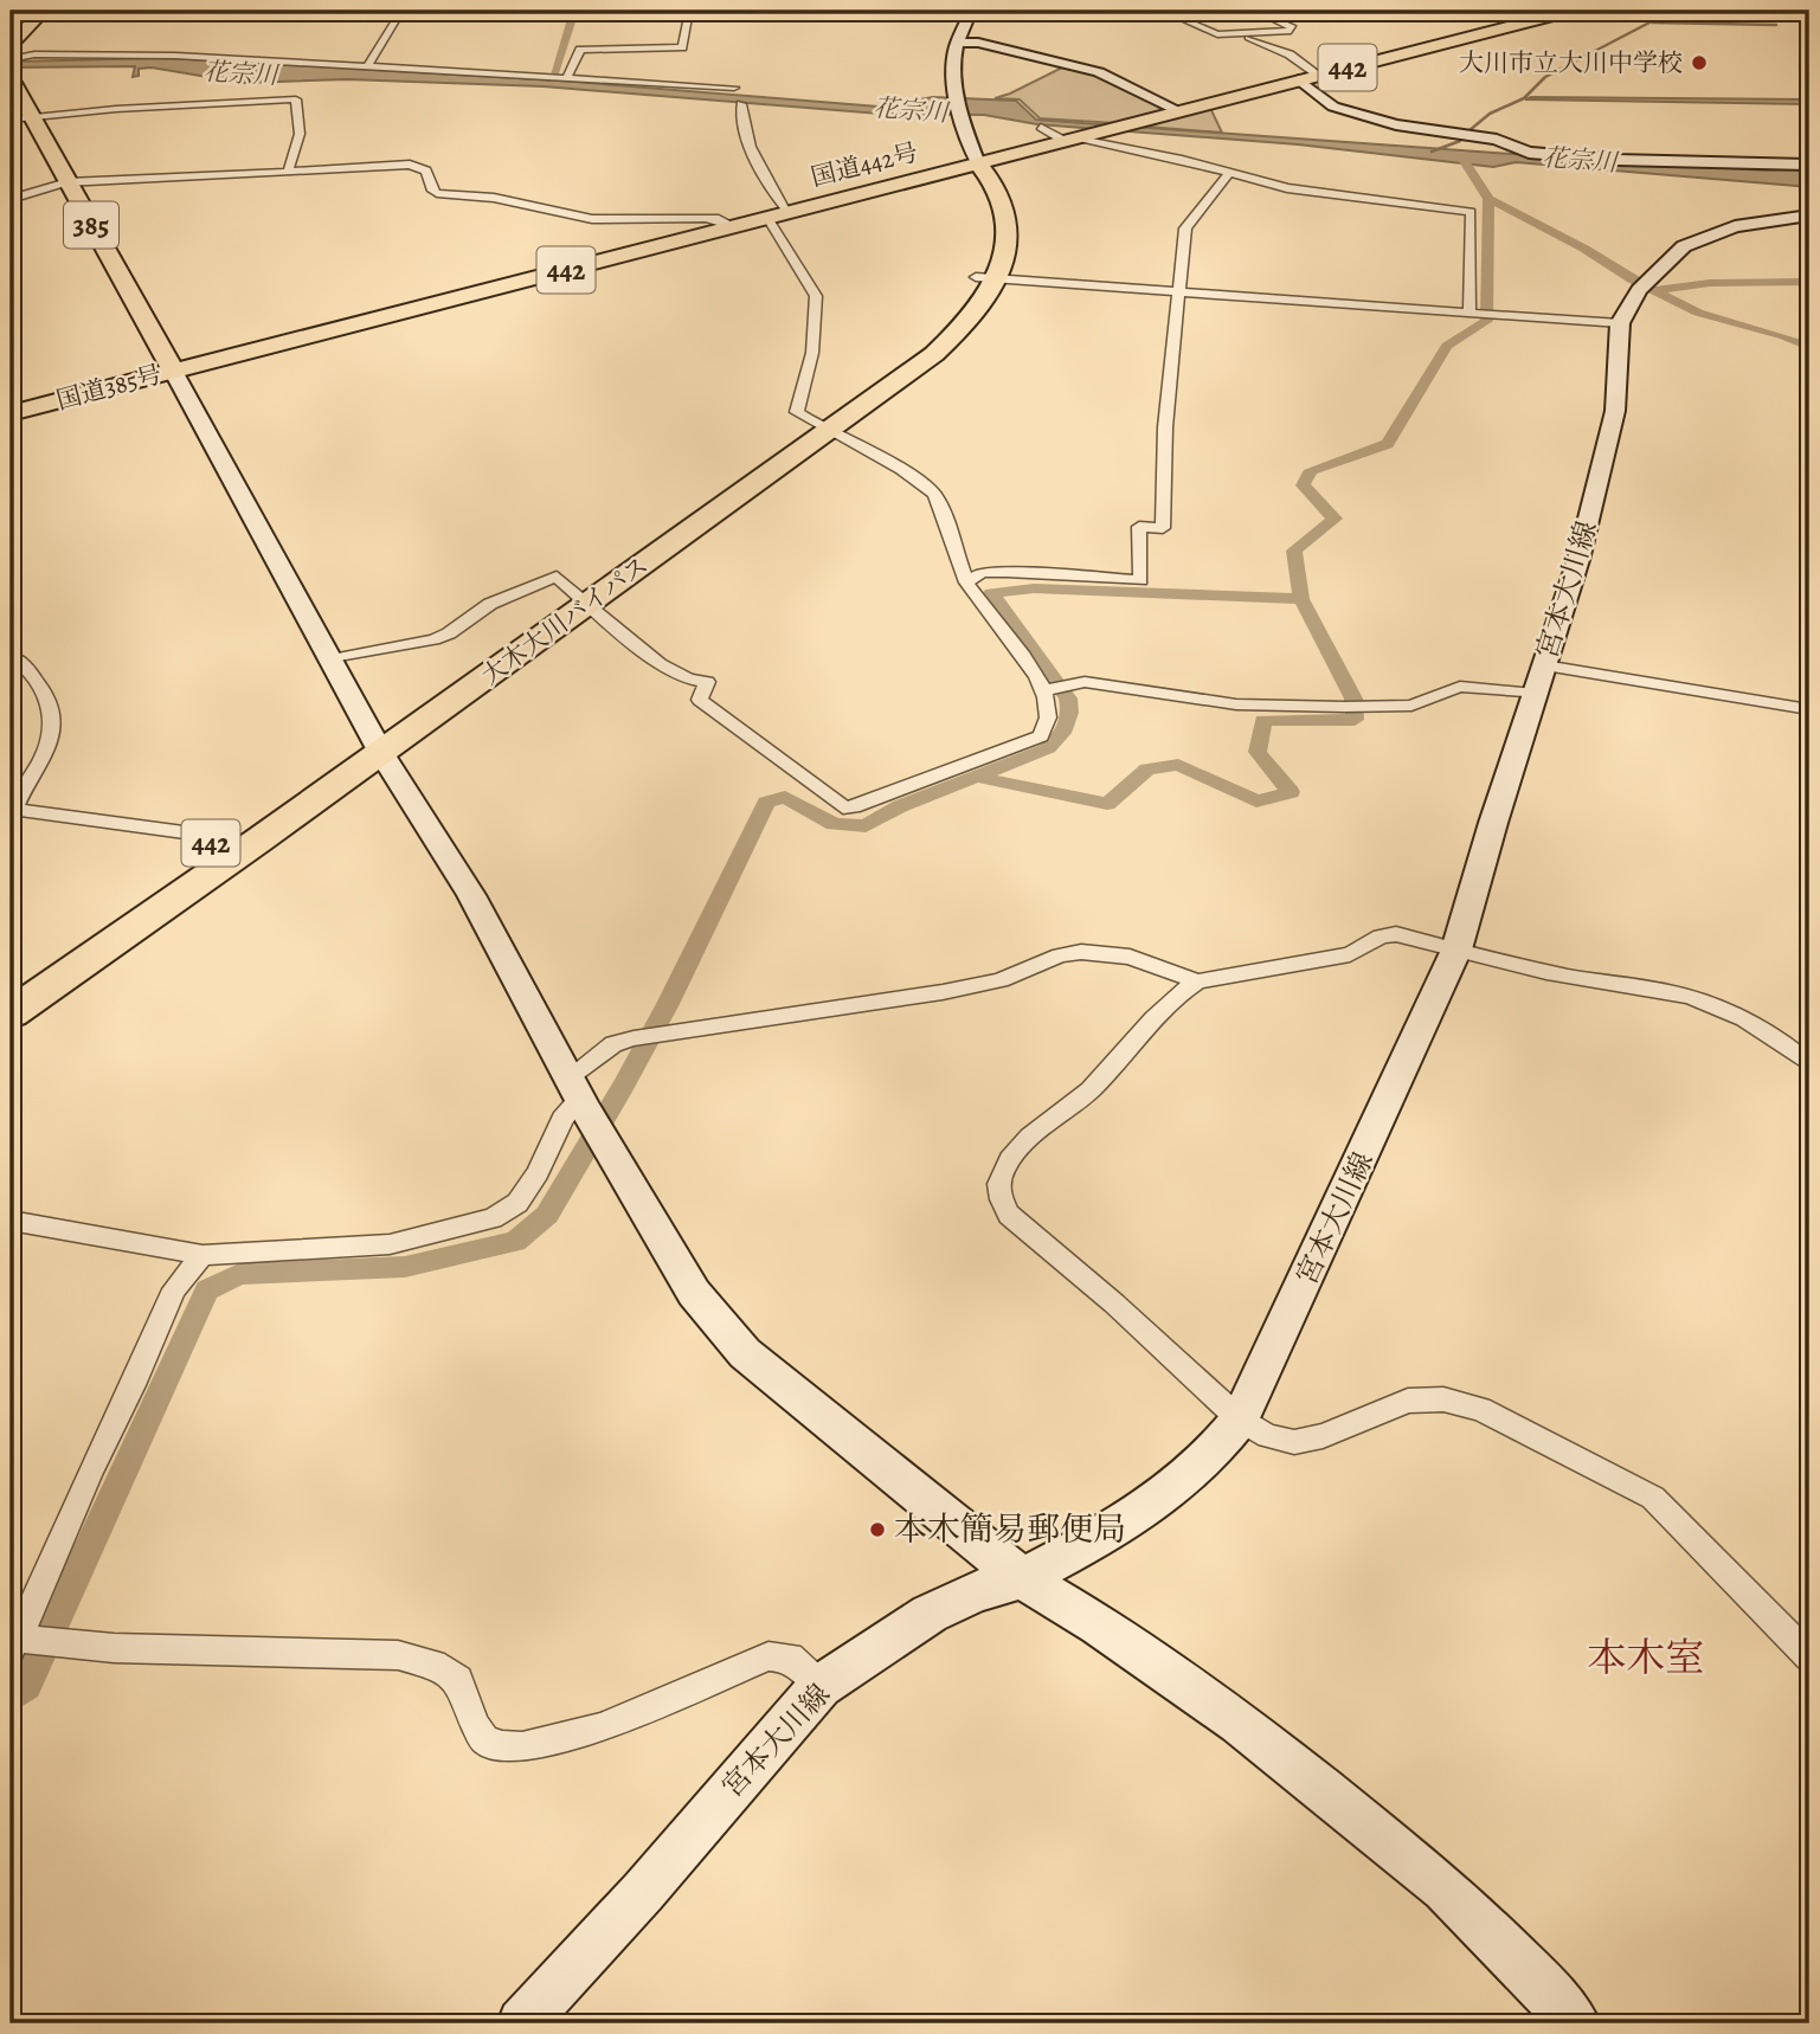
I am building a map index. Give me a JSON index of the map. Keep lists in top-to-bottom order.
{
  "streets": {
    "highway": [
      "442",
      "国道442号",
      "385",
      "国道385号",
      "大木大川バイパス"
    ],
    "main road": ["宮本大川線"]
  },
  "crossings": [
    ["国道442号", "国道385号"],
    ["国道442号", "大木大川バイパス"]
  ],
  "districts": ["本木室"],
  "water": ["花宗川"],
  "places": ["大川市立大川中学校", "本木簡易郵便局"]
}
